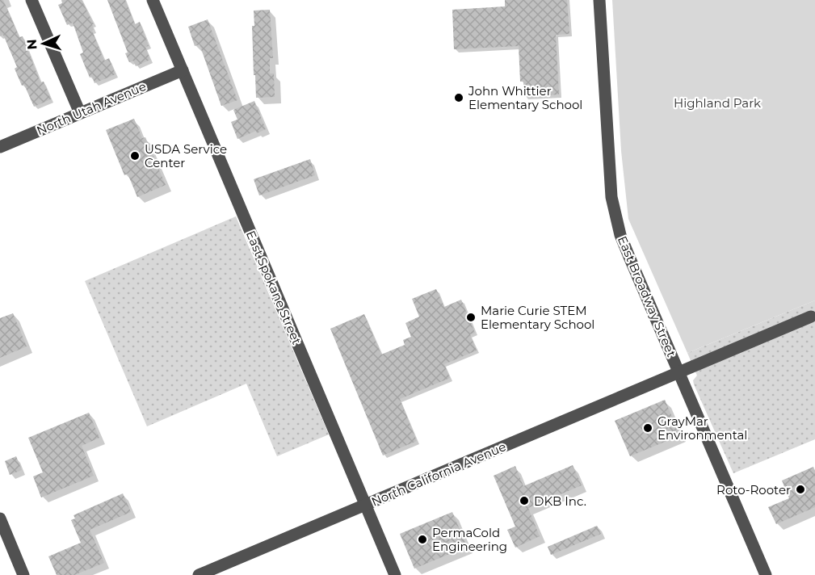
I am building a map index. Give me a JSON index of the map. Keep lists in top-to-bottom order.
{
  "streets": {
    "street": [
      "North Utah Avenue",
      "East Spokane Street",
      "East Broadway Street",
      "North California Avenue"
    ]
  },
  "crossings": [
    ["North Utah Avenue", "East Spokane Street"],
    ["East Spokane Street", "North California Avenue"],
    ["East Broadway Street", "North California Avenue"]
  ],
  "parks": ["Highland Park"],
  "places": [
    "John Whittier Elementary School",
    "USDA Service Center",
    "Marie Curie STEM Elementary School",
    "GrayMar Environmental",
    "Roto-Rooter",
    "DKB Inc.",
    "PermaCold Engineering"
  ],
  "north": "left"
}
